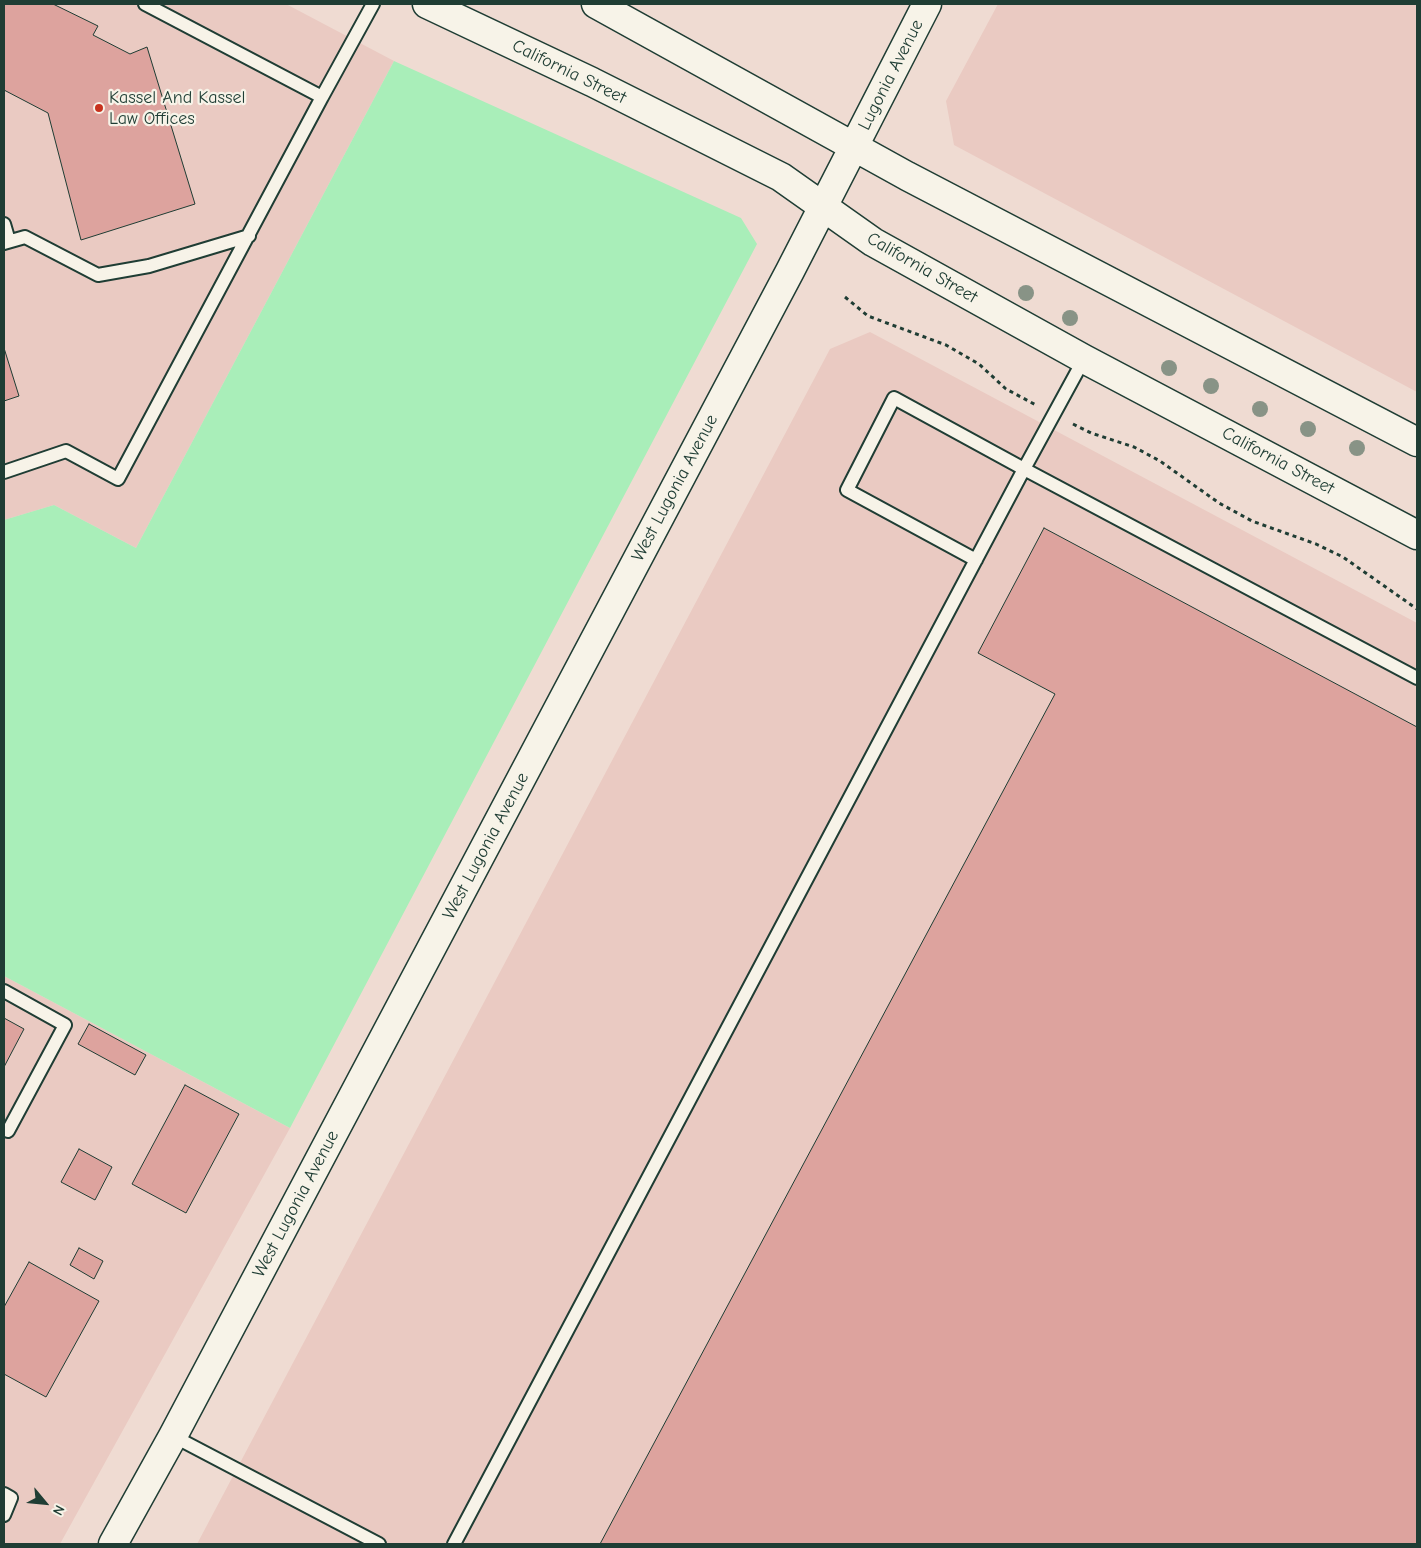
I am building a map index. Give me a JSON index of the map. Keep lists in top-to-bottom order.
{
  "streets": {
    "main road": ["California Street", "Lugonia Avenue", "West Lugonia Avenue"]
  },
  "crossings": [
    ["California Street", "West Lugonia Avenue"],
    ["Lugonia Avenue", "West Lugonia Avenue"]
  ],
  "places": ["Kassel And Kassel Law Offices"],
  "north": "bottom right"
}
